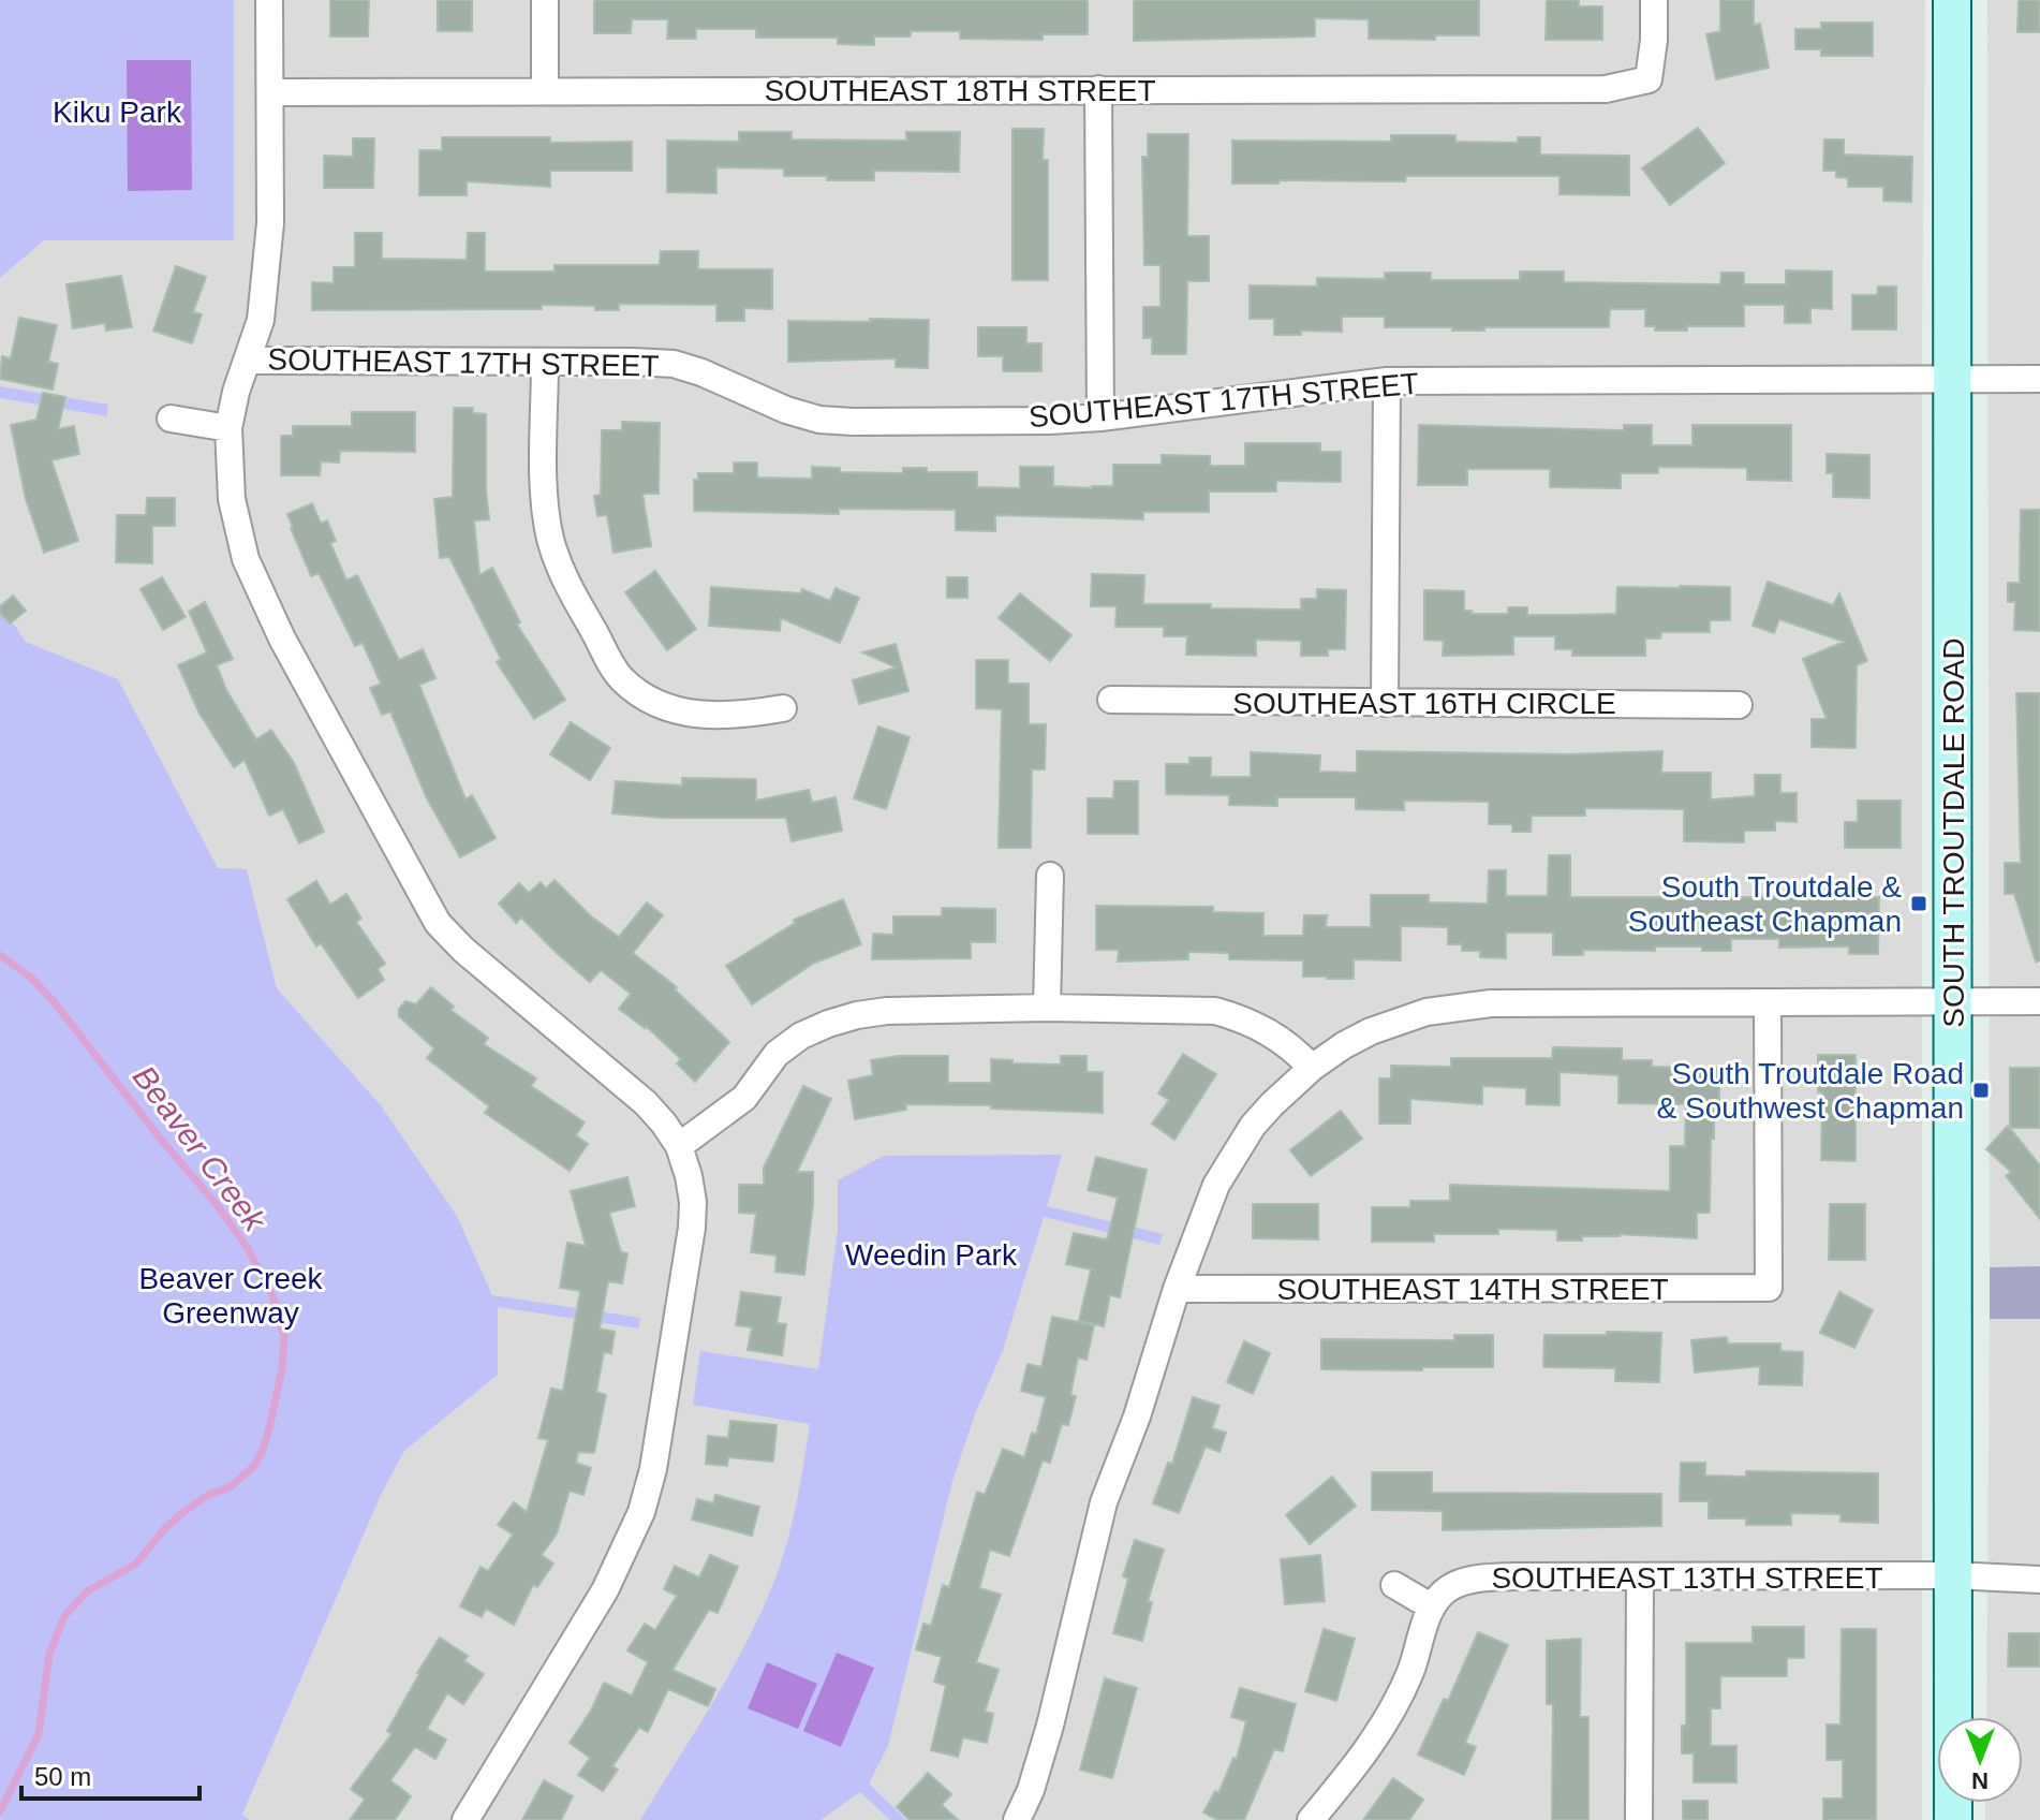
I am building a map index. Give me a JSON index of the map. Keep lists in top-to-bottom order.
{
  "streets": {
    "main road": ["SOUTH TROUTDALE ROAD"],
    "street": [
      "SOUTHEAST 18TH STREET",
      "SOUTHEAST 17TH STREET",
      "SOUTHEAST 16TH CIRCLE",
      "SOUTHEAST 14TH STREET",
      "SOUTHEAST 13TH STREET"
    ]
  },
  "crossings": [
    ["SOUTHEAST 17TH STREET", "SOUTH TROUTDALE ROAD"],
    ["SOUTH TROUTDALE ROAD", "SOUTHEAST 13TH STREET"]
  ],
  "water": ["Beaver Creek"],
  "parks": ["Kiku Park", "Weedin Park", "Beaver Creek Greenway"],
  "places": {
    "transit": ["South Troutdale & Southeast Chapman", "South Troutdale Road & Southwest Chapman"]
  },
  "scale_bar": "50 m",
  "north": "bottom"
}
